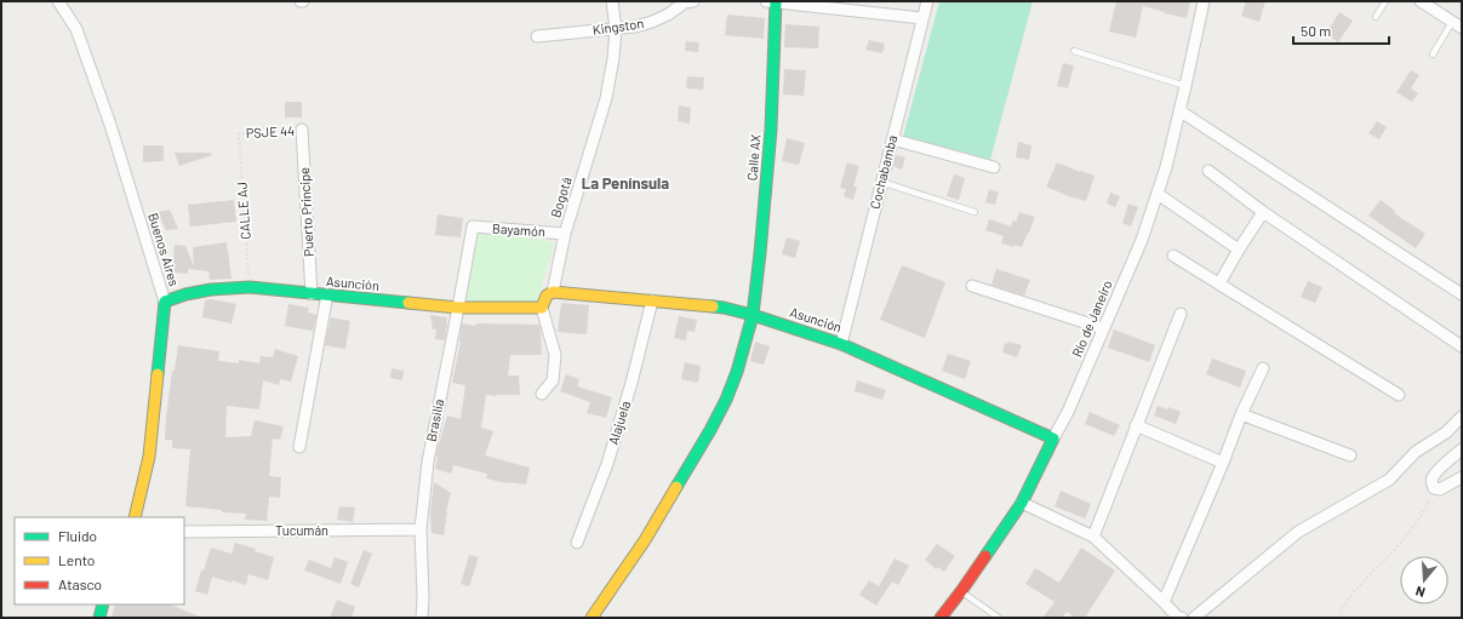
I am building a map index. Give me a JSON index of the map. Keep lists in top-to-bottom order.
{
  "streets": {
    "street": [
      "Kingston",
      "Calle AX",
      "Cochabamba",
      "Bogotá",
      "Puerto Principe",
      "Bayamón",
      "Buenos Aires",
      "Asunción",
      "Río de Janeiro",
      "Brasilia",
      "Alajuela",
      "Tucumán"
    ],
    "path": ["PSJE 44", "CALLE AJ"]
  },
  "crossings": [
    ["Kingston", "Bogotá"],
    ["PSJE 44", "CALLE AJ"],
    ["PSJE 44", "Puerto Principe"],
    ["Calle AX", "Asunción"],
    ["Cochabamba", "Asunción"],
    ["Bogotá", "Bayamón"],
    ["Bogotá", "Asunción"],
    ["CALLE AJ", "Asunción"],
    ["Puerto Principe", "Asunción"],
    ["Bayamón", "Brasilia"],
    ["Buenos Aires", "Asunción"],
    ["Asunción", "Río de Janeiro"],
    ["Asunción", "Brasilia"],
    ["Asunción", "Alajuela"],
    ["Brasilia", "Tucumán"]
  ],
  "districts": ["La Península"],
  "legend": ["Fluido", "Lento", "Atasco"],
  "scale_bar": "50 m",
  "north": "bottom"
}
